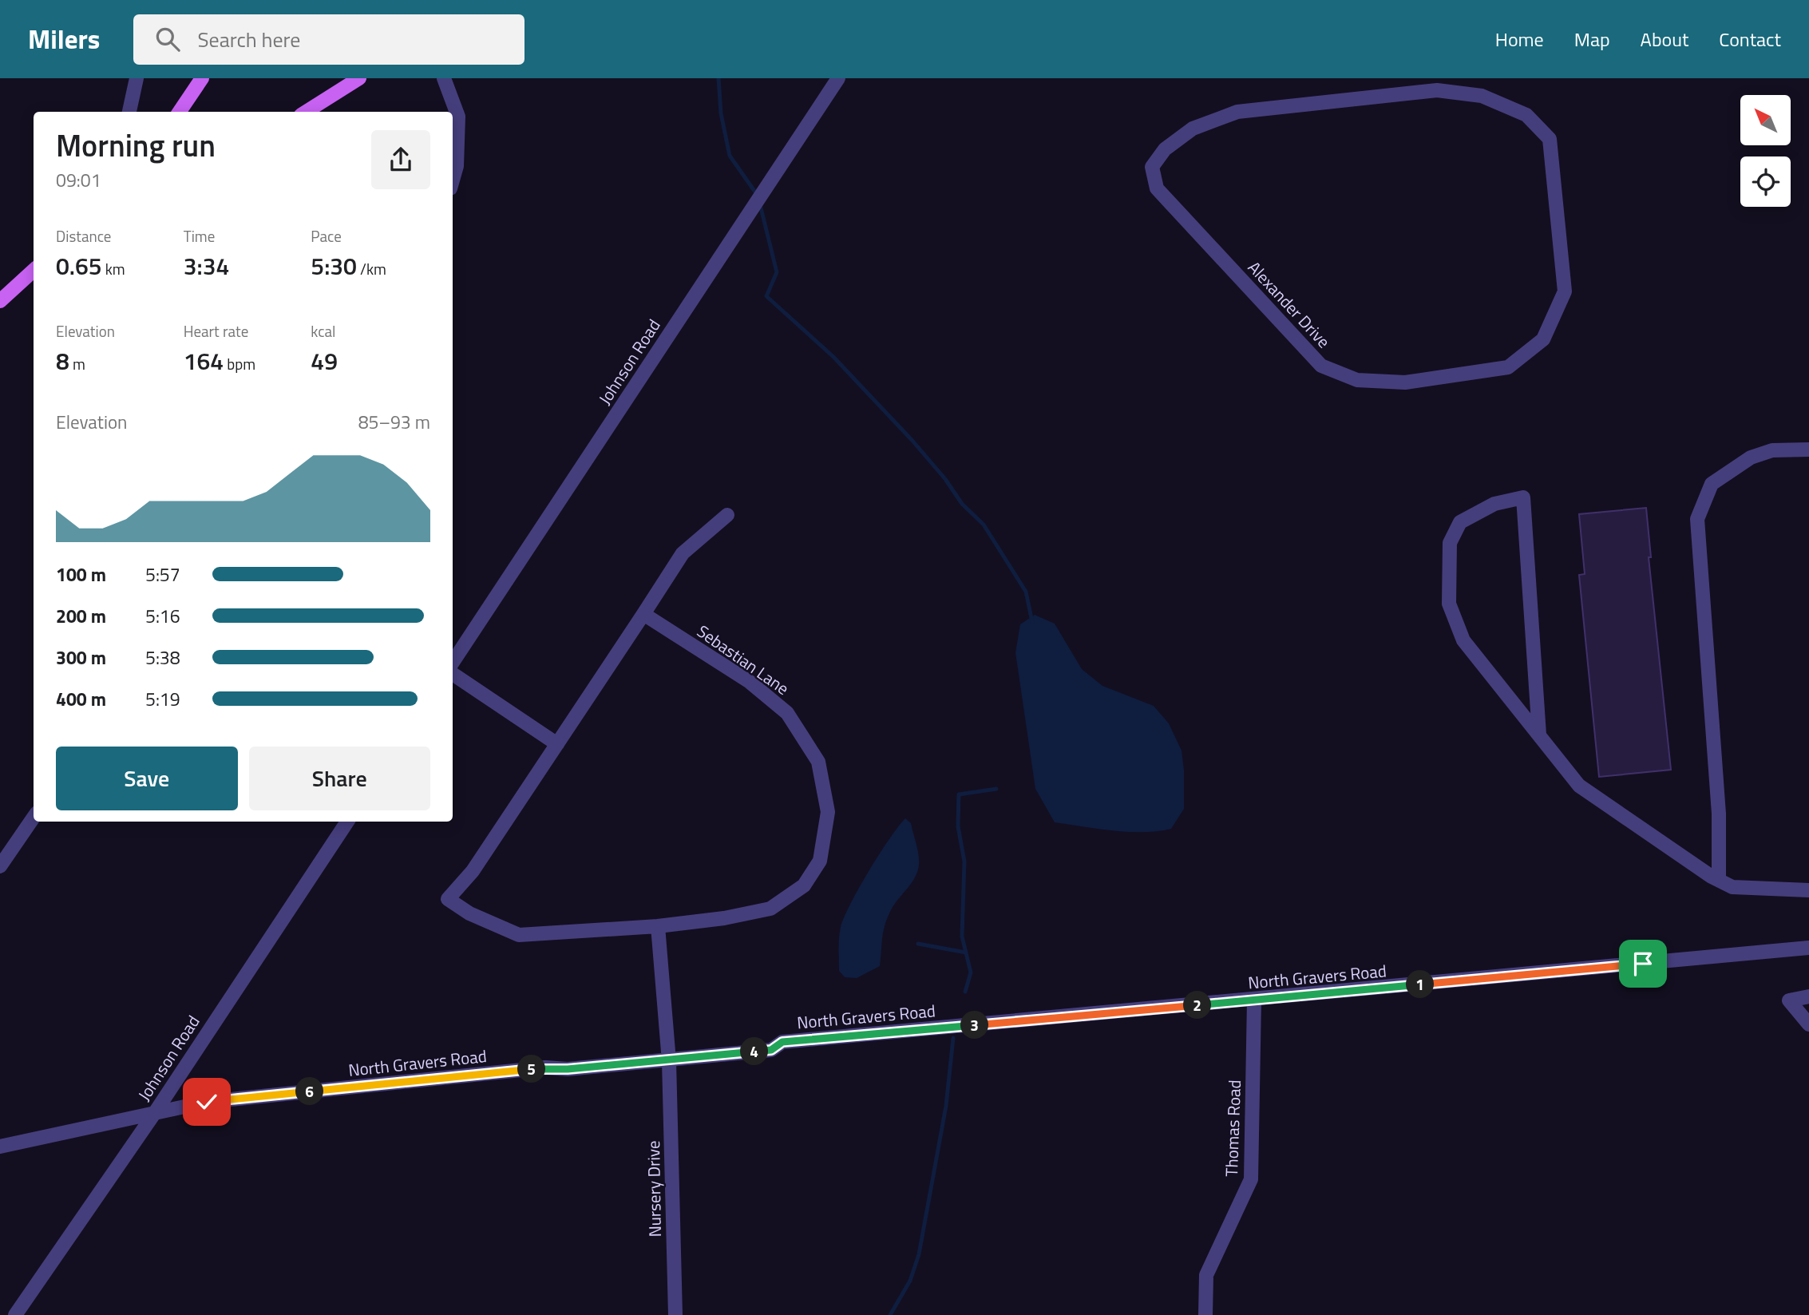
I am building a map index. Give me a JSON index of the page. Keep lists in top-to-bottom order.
{
  "streets": {
    "street": [
      "Alexander Drive",
      "Johnson Road",
      "Sebastian Lane",
      "North Gravers Road",
      "Thomas Road",
      "Nursery Drive"
    ]
  },
  "crossings": [
    ["Johnson Road", "North Gravers Road"],
    ["North Gravers Road", "Thomas Road"],
    ["North Gravers Road", "Nursery Drive"]
  ],
  "north": "top left",
  "page": {
    "header": "Milers",
    "search": "Search here",
    "nav": [
      "Home",
      "Map",
      "About",
      "Contact"
    ],
    "heading": ["Morning run", "09:01"],
    "stats": [
      ["Distance", "0.65 km"],
      ["Time", "3:34"],
      ["Pace", "5:30 /km"],
      ["Elevation", "8 m"],
      ["Heart rate", "164 bpm"],
      ["kcal", "49"]
    ],
    "chart": ["Elevation", "85–93 m"],
    "list": [
      {
        "name": "100 m",
        "note": "5:57"
      },
      {
        "name": "200 m",
        "note": "5:16"
      },
      {
        "name": "300 m",
        "note": "5:38"
      },
      {
        "name": "400 m",
        "note": "5:19"
      }
    ],
    "buttons": ["Save", "Share"],
    "pins": [
      "1",
      "2",
      "3",
      "4",
      "5",
      "6"
    ]
  }
}
